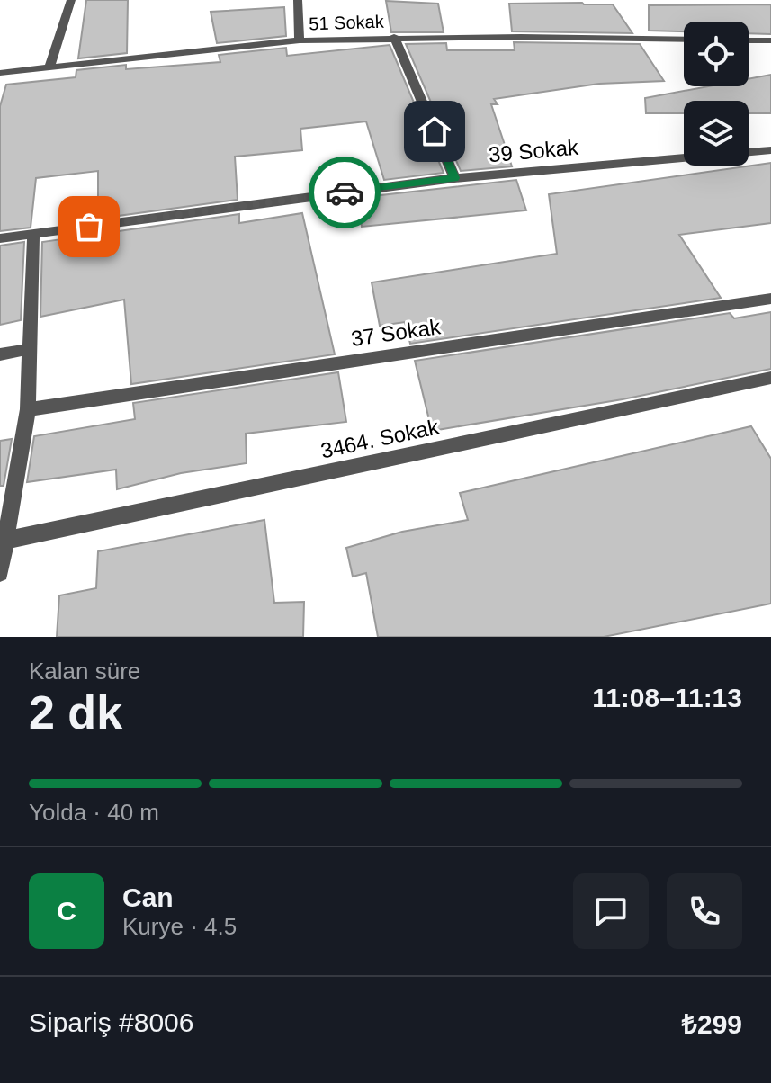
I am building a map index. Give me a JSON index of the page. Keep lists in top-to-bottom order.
{
  "streets": {
    "street": [
      "51 Sokak",
      "39 Sokak",
      "37 Sokak",
      "3464. Sokak"
    ]
  },
  "page": {
    "heading": ["2 dk", "Kalan süre", "11:08–11:13"],
    "panel": [
      "Can",
      "Kurye · 4.5",
      "Sipariş #8006",
      "₺299"
    ],
    "bar": "Yolda · 40 m",
    "round": "C"
  }
}
